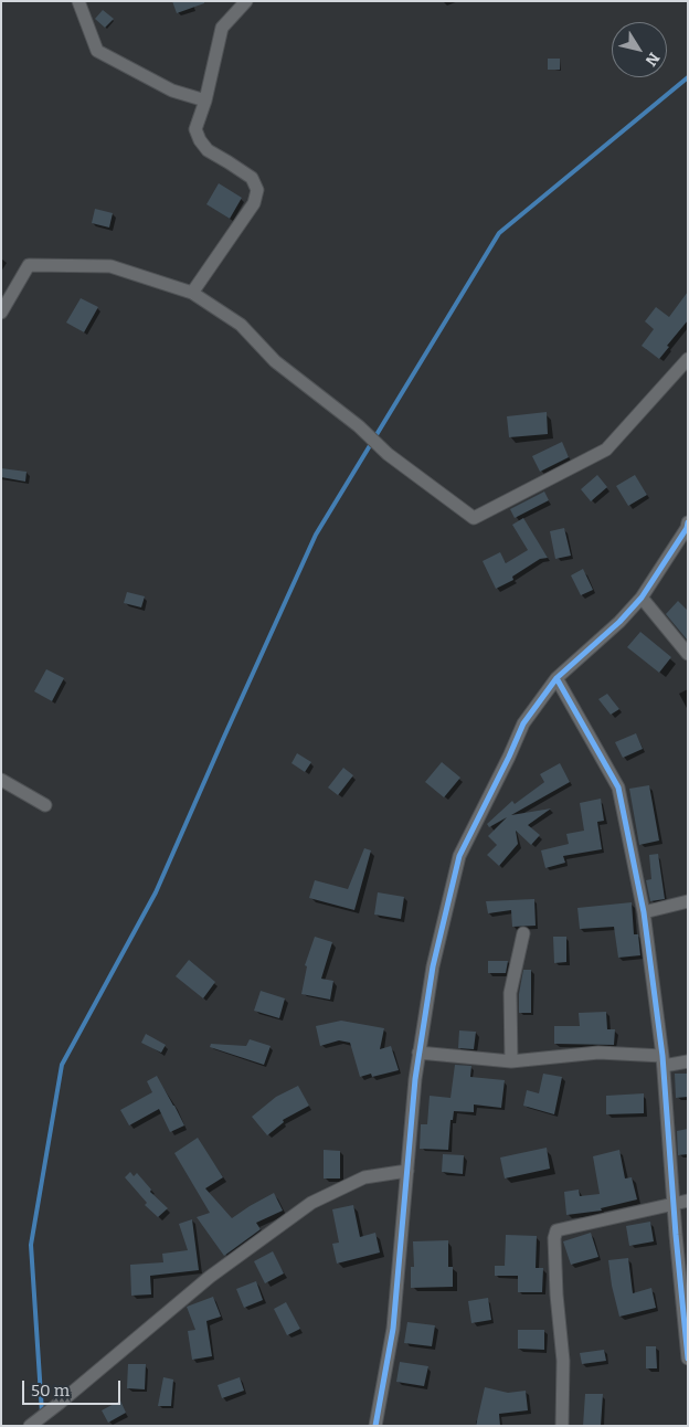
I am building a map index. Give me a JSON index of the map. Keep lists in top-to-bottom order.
{
  "scale_bar": "50 m",
  "north": "bottom right"
}
